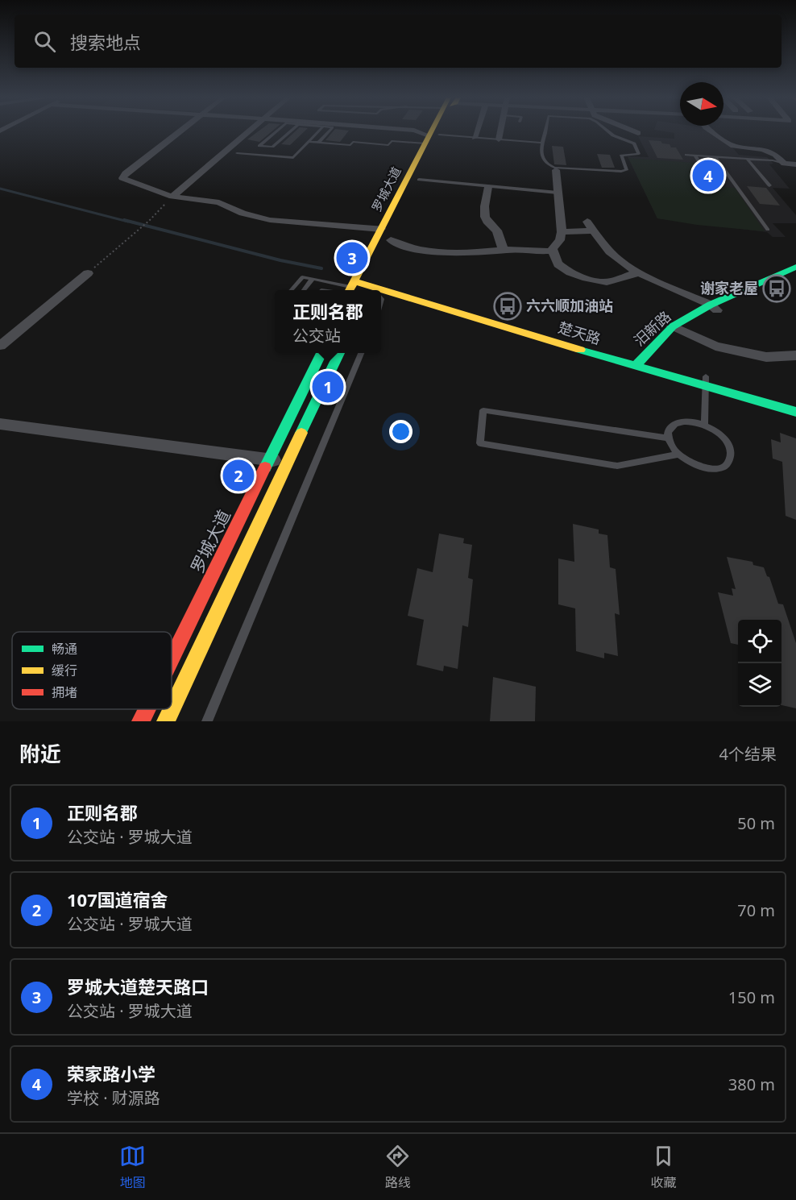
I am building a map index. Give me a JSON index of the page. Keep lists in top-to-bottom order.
{
  "streets": {
    "main road": ["罗城大道", "汨新路", "楚天路"]
  },
  "crossings": [
    ["罗城大道", "楚天路"],
    ["汨新路", "楚天路"]
  ],
  "places": {
    "bus stop": ["谢家老屋", "六六顺加油站"]
  },
  "legend": ["畅通", "缓行", "拥堵"],
  "north": "right",
  "page": {
    "search": "搜索地点",
    "pins": [
      "4",
      "3",
      "1",
      "2"
    ],
    "popup": ["正则名郡", "公交站"],
    "heading": ["附近", "4个结果"],
    "list": [
      {
        "mark": "1",
        "name": "正则名郡",
        "note": "公交站 · 罗城大道",
        "value": "50 m"
      },
      {
        "mark": "2",
        "name": "107国道宿舍",
        "note": "公交站 · 罗城大道",
        "value": "70 m"
      },
      {
        "mark": "3",
        "name": "罗城大道楚天路口",
        "note": "公交站 · 罗城大道",
        "value": "150 m"
      },
      {
        "mark": "4",
        "name": "荣家路小学",
        "note": "学校 · 财源路",
        "value": "380 m"
      }
    ],
    "nav": ["地图", "路线", "收藏"]
  }
}
